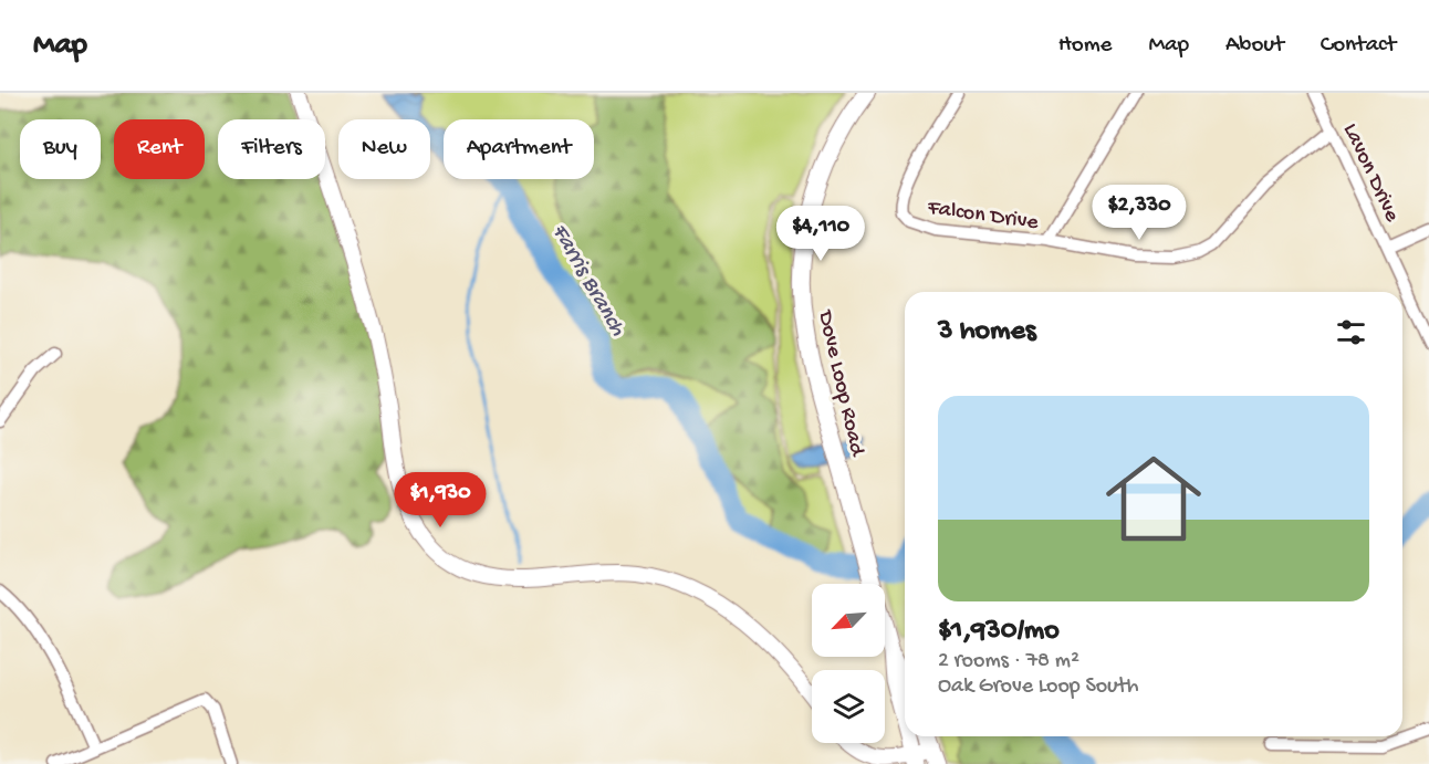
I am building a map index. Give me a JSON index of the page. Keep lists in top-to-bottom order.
{
  "streets": {
    "main road": ["Dove Loop Road"],
    "street": ["Lavon Drive", "Falcon Drive"]
  },
  "crossings": [
    ["Lavon Drive", "Falcon Drive"]
  ],
  "water": ["Farris Branch"],
  "north": "bottom left",
  "page": {
    "header": "Map",
    "nav": [
      "Home",
      "Map",
      "About",
      "Contact"
    ],
    "chip": [
      "Buy",
      "Rent",
      "Filters",
      "New",
      "Apartment"
    ],
    "price": ["$2,330", "$4,110", "$1,930"],
    "heading": "3 homes",
    "list": [
      {
        "name": "$1,930/mo",
        "note": "2 rooms · 78 m² · Oak Grove Loop South"
      }
    ]
  }
}
